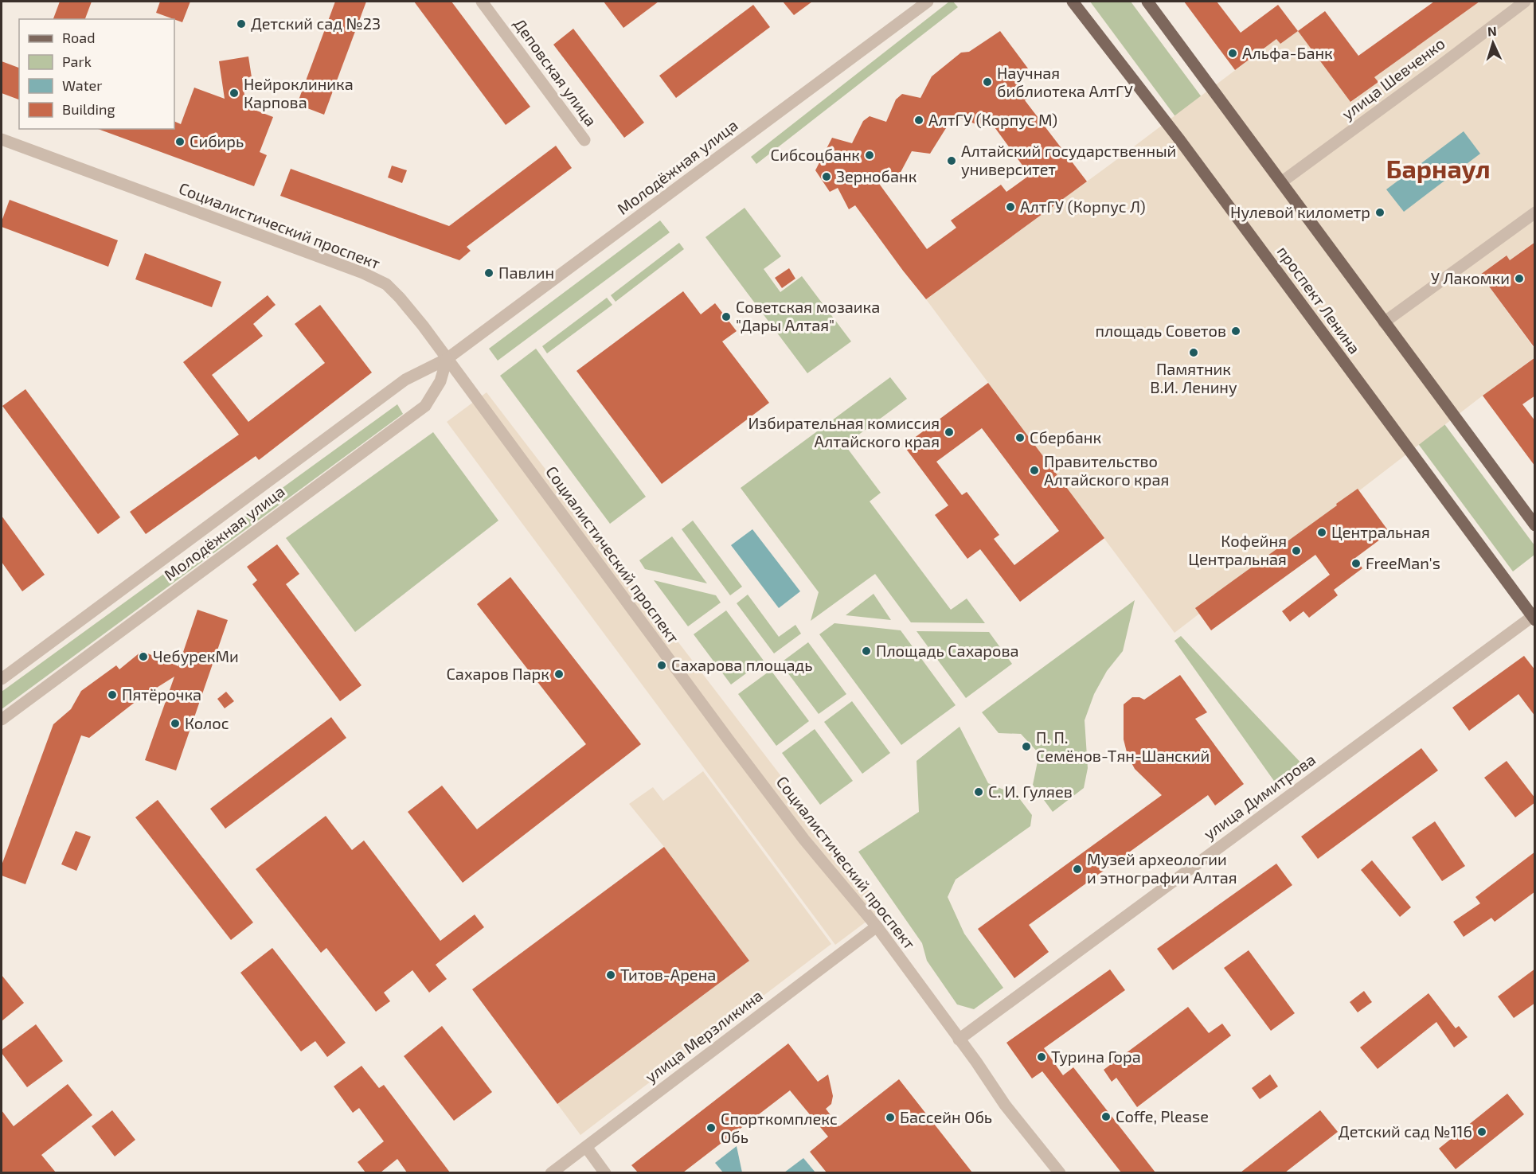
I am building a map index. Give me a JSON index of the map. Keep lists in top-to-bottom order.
{
  "streets": {
    "main road": ["проспект Ленина"],
    "street": [
      "Деповская улица",
      "улица Шевченко",
      "Молодёжная улица",
      "Социалистический проспект",
      "улица Димитрова",
      "улица Мерзликина"
    ]
  },
  "crossings": [
    ["Молодёжная улица", "Социалистический проспект"],
    ["Социалистический проспект", "улица Димитрова"],
    ["Социалистический проспект", "улица Мерзликина"],
    ["проспект Ленина", "улица Димитрова"]
  ],
  "districts": ["Барнаул"],
  "places": [
    "Детский сад №23",
    "Альфа-Банк",
    "Научная библиотека АлтГУ",
    "Нейроклиника Карпова",
    "АлтГУ (Корпус М)",
    "Сибирь",
    "Сибсоцбанк",
    "Алтайский государственный университет",
    "Зернобанк",
    "АлтГУ (Корпус Л)",
    "Нулевой километр",
    "Павлин",
    "У Лакомки",
    "Советская мозаика \"Дары Алтая\"",
    "площадь Советов",
    "Памятник В.И. Ленину",
    "Избирательная комиссия Алтайского края",
    "Сбербанк",
    "Правительство Алтайского края",
    "Центральная",
    "Кофейня Центральная",
    "FreeMan's",
    "Площадь Сахарова",
    "ЧебурекМи",
    "Сахарова площадь",
    "Сахаров Парк",
    "Пятёрочка",
    "Колос",
    "П. П. Семёнов-Тян-Шанский",
    "С. И. Гуляев",
    "Музей археологии и этнографии Алтая",
    "Титов-Арена",
    "Турина Гора",
    "Coffe, Please",
    "Бассейн Обь",
    "Спорткомплекс Обь",
    "Детский сад №116"
  ],
  "legend": [
    "Road",
    "Park",
    "Water",
    "Building"
  ],
  "north": "top"
}
